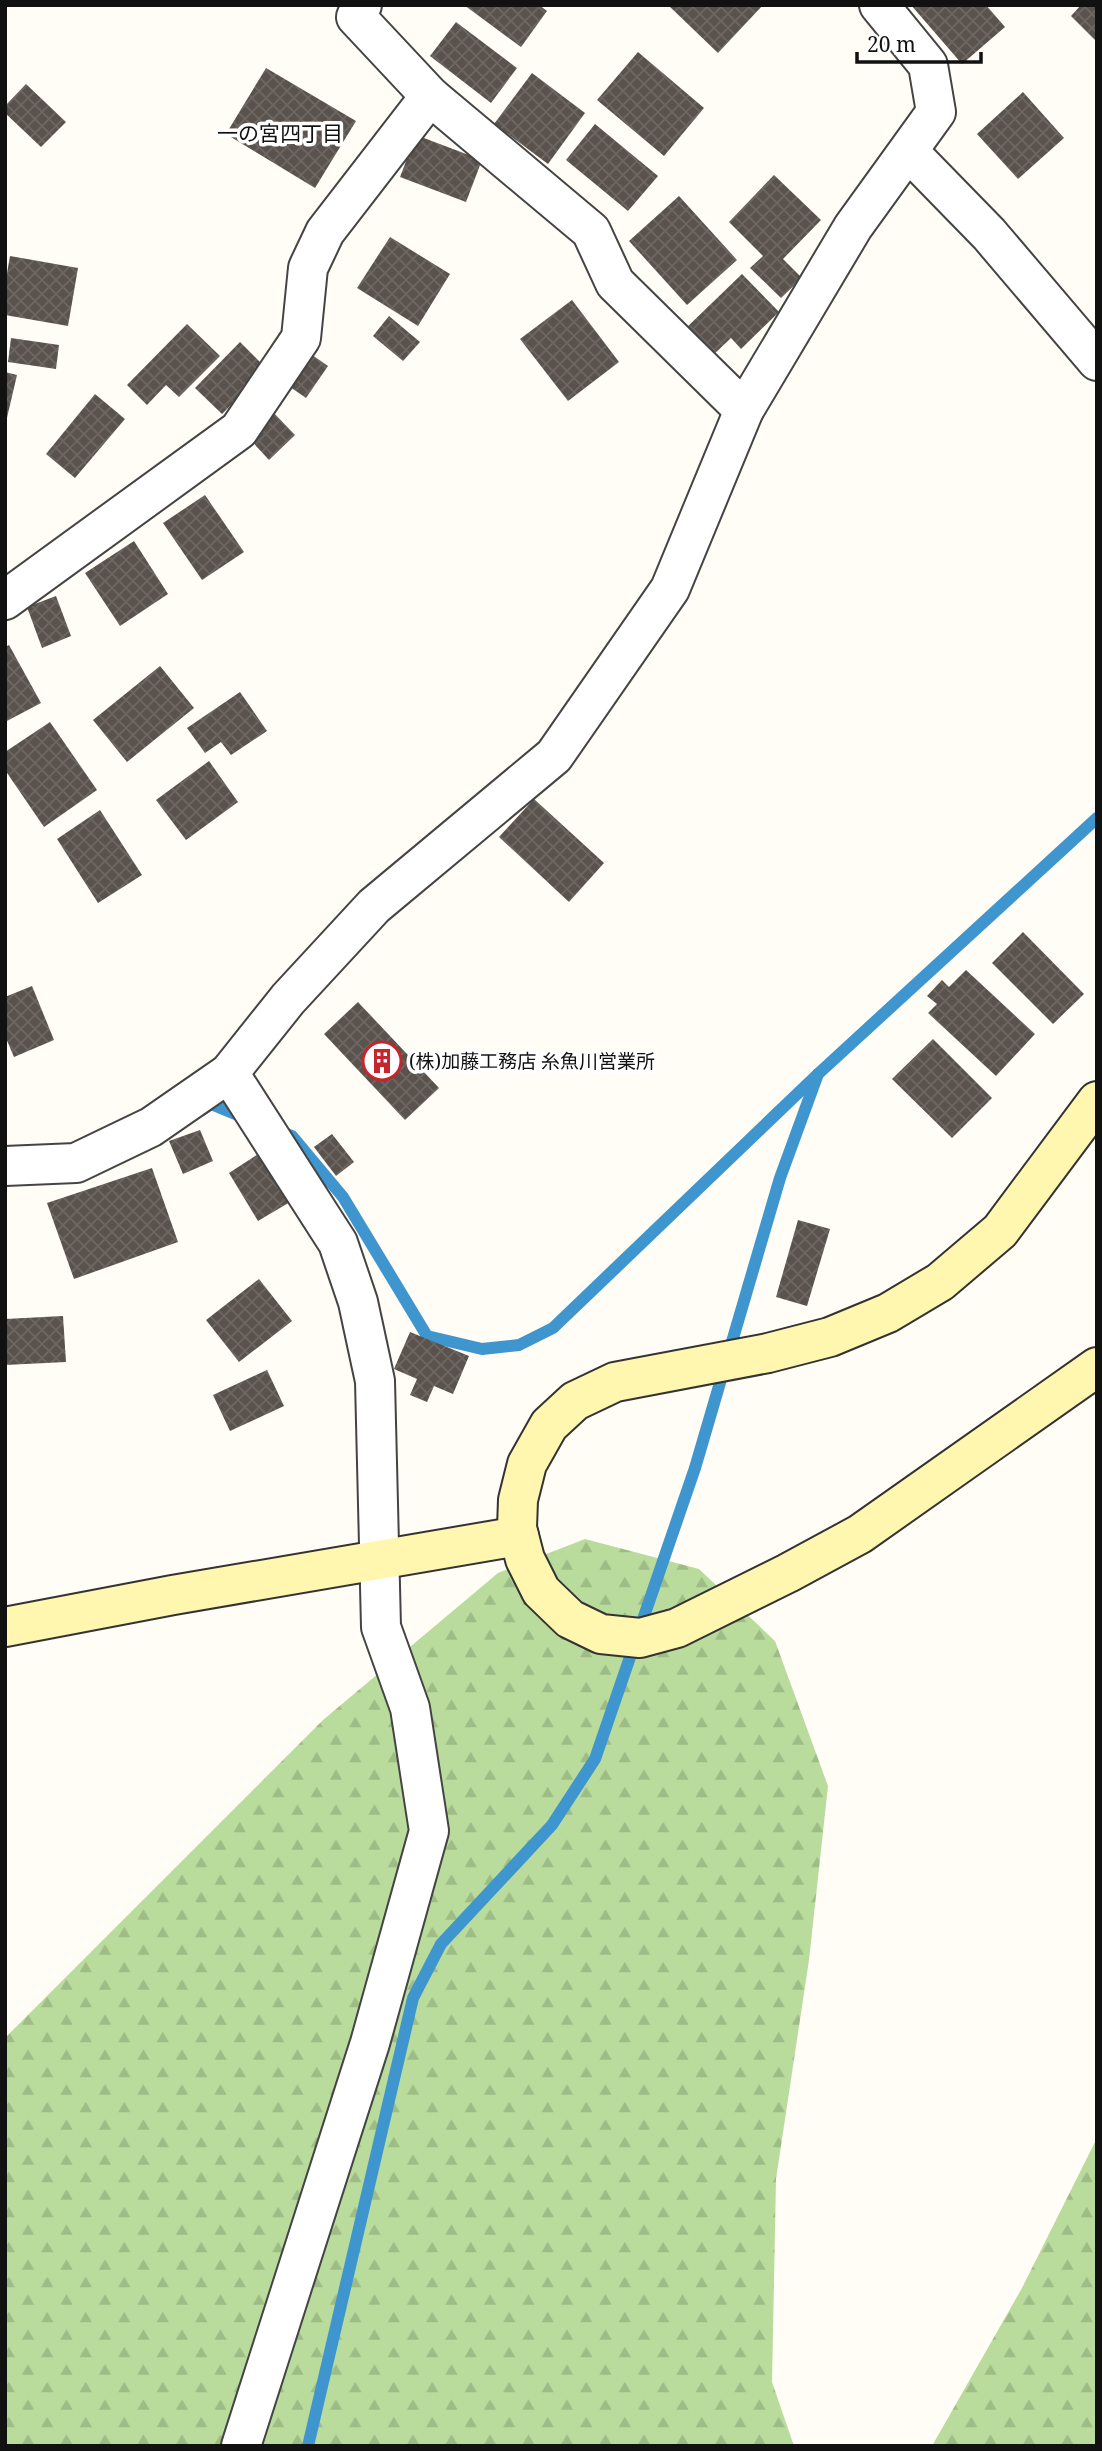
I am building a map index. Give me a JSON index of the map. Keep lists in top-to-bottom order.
{
  "districts": ["一の宮四丁目"],
  "places": {
    "building": ["(株)加藤工務店 糸魚川営業所"]
  },
  "scale_bar": "20 m"
}
